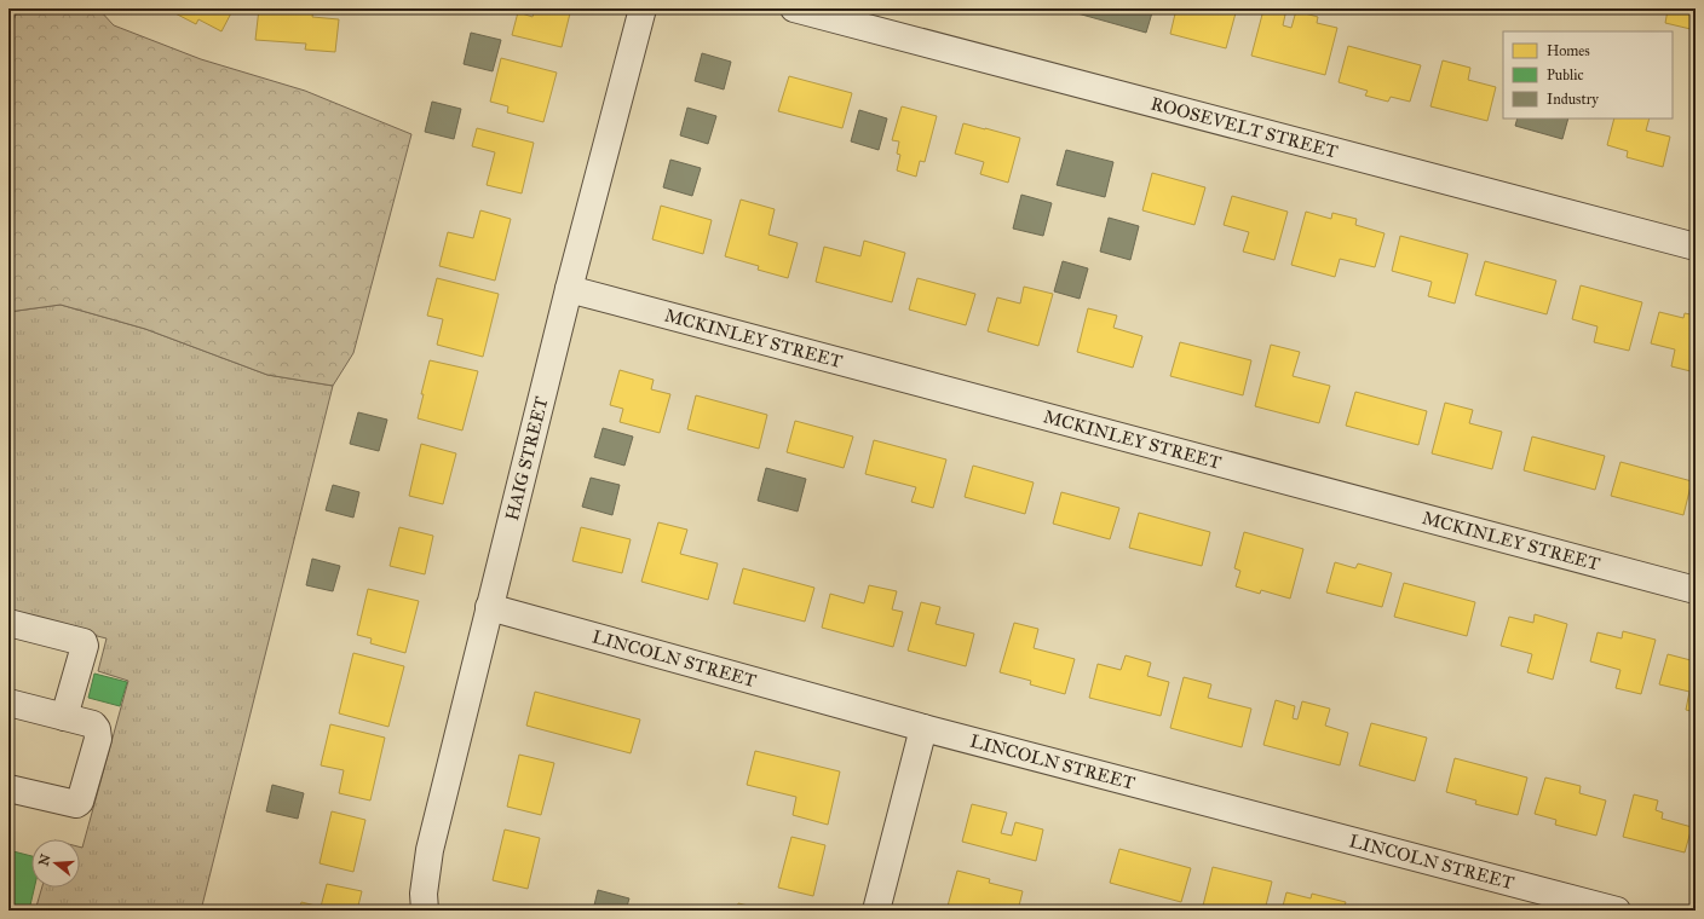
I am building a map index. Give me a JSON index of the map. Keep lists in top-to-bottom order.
{
  "streets": {
    "street": [
      "ROOSEVELT STREET",
      "MCKINLEY STREET",
      "HAIG STREET",
      "LINCOLN STREET"
    ]
  },
  "crossings": [
    ["MCKINLEY STREET", "HAIG STREET"],
    ["HAIG STREET", "LINCOLN STREET"]
  ],
  "legend": ["Homes", "Public", "Industry"],
  "north": "left"
}
